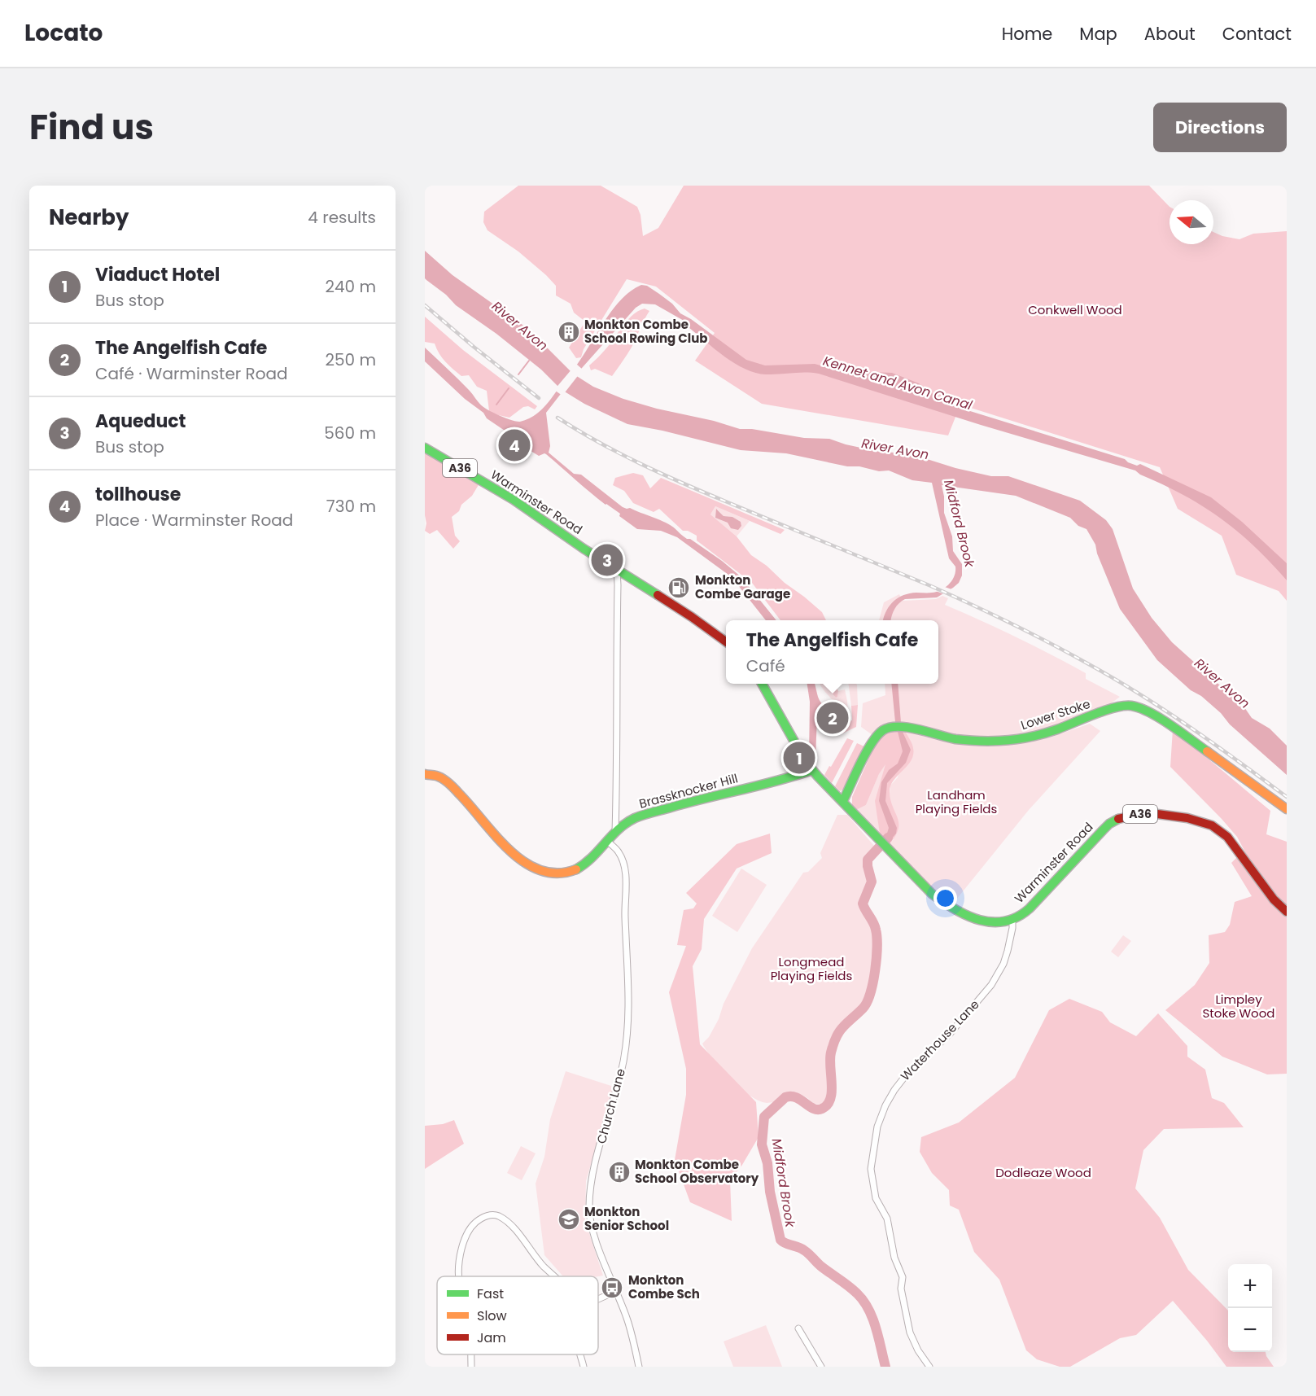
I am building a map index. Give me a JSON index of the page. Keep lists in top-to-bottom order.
{
  "streets": {
    "main road": [
      "A36",
      "Warminster Road",
      "Lower Stoke",
      "Brassknocker Hill"
    ],
    "street": ["Waterhouse Lane", "Church Lane"]
  },
  "crossings": [
    ["Warminster Road", "Lower Stoke"],
    ["Warminster Road", "Brassknocker Hill"],
    ["Warminster Road", "Waterhouse Lane"],
    ["Brassknocker Hill", "Church Lane"]
  ],
  "water": ["River Avon", "Kennet and Avon Canal", "Midford Brook"],
  "parks": [
    "Conkwell Wood",
    "Landham Playing Fields",
    "Longmead Playing Fields",
    "Limpley Stoke Wood",
    "Dodleaze Wood"
  ],
  "places": {
    "building": ["Monkton Combe School Rowing Club", "Monkton Combe School Observatory"],
    "fuel station": ["Monkton Combe Garage"],
    "school or university": ["Monkton Senior School"],
    "bus stop": ["Monkton Combe Sch"]
  },
  "legend": ["Fast", "Slow", "Jam"],
  "north": "left",
  "page": {
    "header": "Locato",
    "nav": [
      "Home",
      "Map",
      "About",
      "Contact"
    ],
    "title": "Find us",
    "buttons": "Directions",
    "heading": ["Nearby", "4 results"],
    "list": [
      {
        "mark": "1",
        "name": "Viaduct Hotel",
        "note": "Bus stop",
        "value": "240 m"
      },
      {
        "mark": "2",
        "name": "The Angelfish Cafe",
        "note": "Café · Warminster Road",
        "value": "250 m"
      },
      {
        "mark": "3",
        "name": "Aqueduct",
        "note": "Bus stop",
        "value": "560 m"
      },
      {
        "mark": "4",
        "name": "tollhouse",
        "note": "Place · Warminster Road",
        "value": "730 m"
      }
    ],
    "pins": [
      "4",
      "3",
      "2",
      "1"
    ],
    "popup": ["The Angelfish Cafe", "Café"],
    "map_buttons": ["+", "−"]
  }
}
